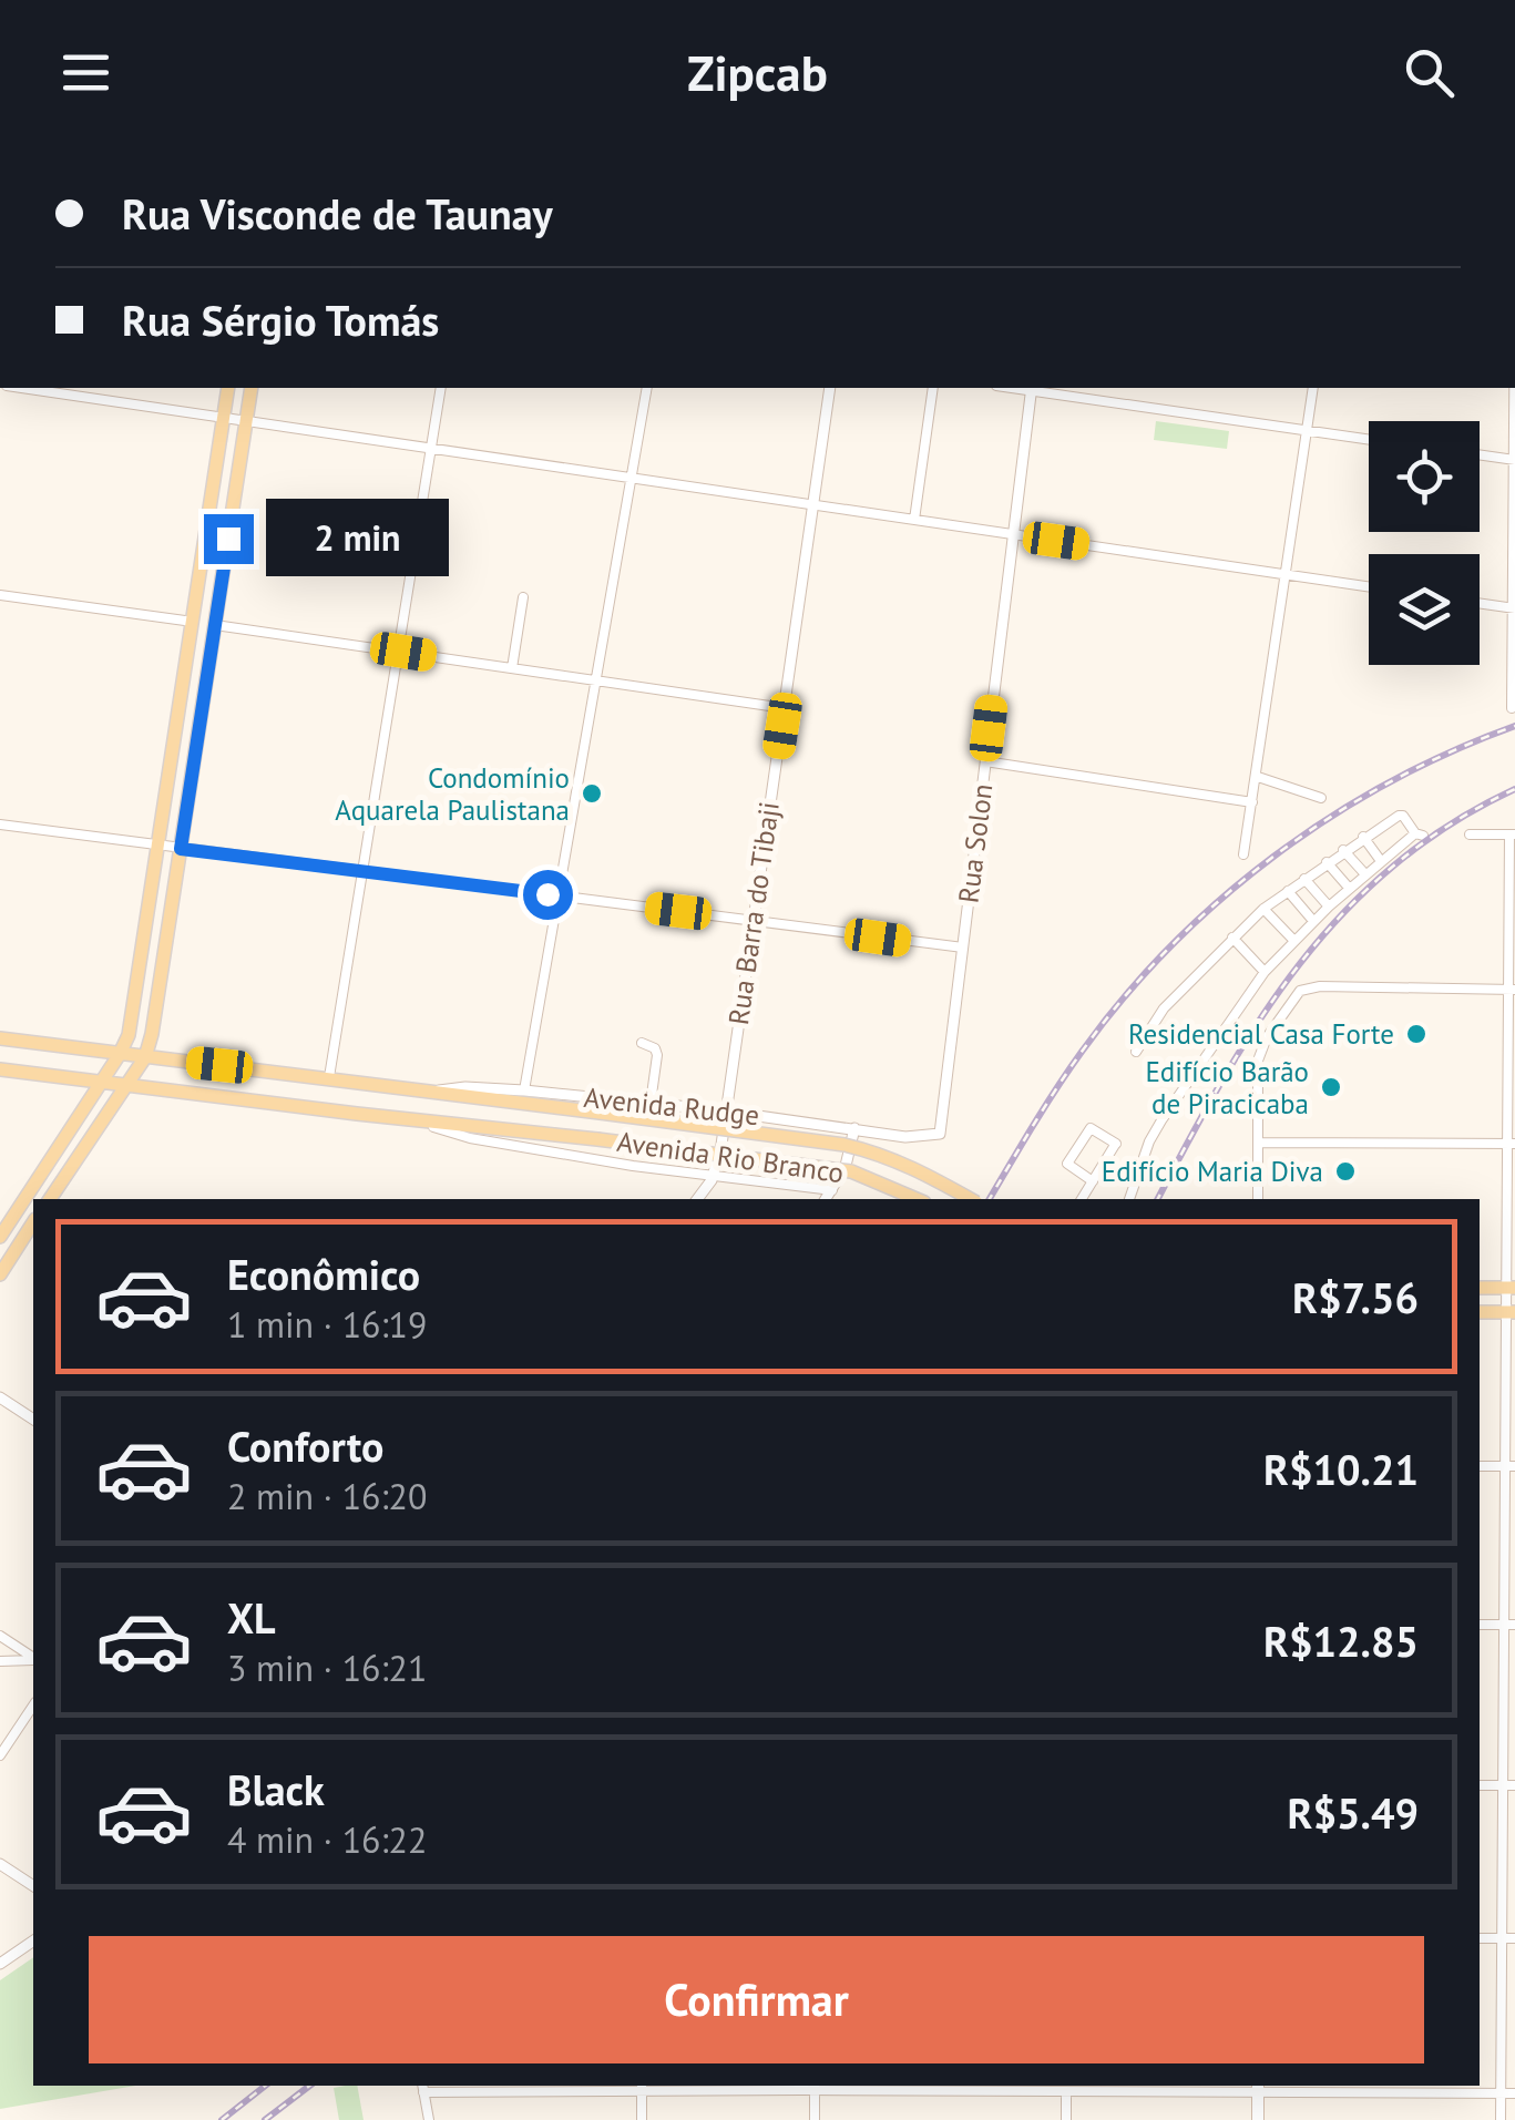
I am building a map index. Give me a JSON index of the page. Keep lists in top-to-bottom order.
{
  "streets": {
    "main road": ["Avenida Rudge", "Avenida Rio Branco"],
    "street": ["Rua Solon", "Rua Barra do Tibaji"]
  },
  "crossings": [
    ["Rua Solon", "Avenida Rudge"],
    ["Rua Barra do Tibaji", "Avenida Rudge"],
    ["Avenida Rudge", "Avenida Rio Branco"]
  ],
  "places": [
    "Condomínio Aquarela Paulistana",
    "Residencial Casa Forte",
    "Edifício Barão de Piracicaba",
    "Edifício Maria Diva"
  ],
  "page": {
    "header": "Zipcab",
    "banner": ["Rua Visconde de Taunay", "Rua Sérgio Tomás"],
    "bubble": "2 min",
    "list": [
      {
        "name": "Econômico",
        "note": "1 min · 16:19",
        "value": "R$7.56"
      },
      {
        "name": "Conforto",
        "note": "2 min · 16:20",
        "value": "R$10.21"
      },
      {
        "name": "XL",
        "note": "3 min · 16:21",
        "value": "R$12.85"
      },
      {
        "name": "Black",
        "note": "4 min · 16:22",
        "value": "R$5.49"
      }
    ],
    "buttons": "Confirmar"
  }
}
